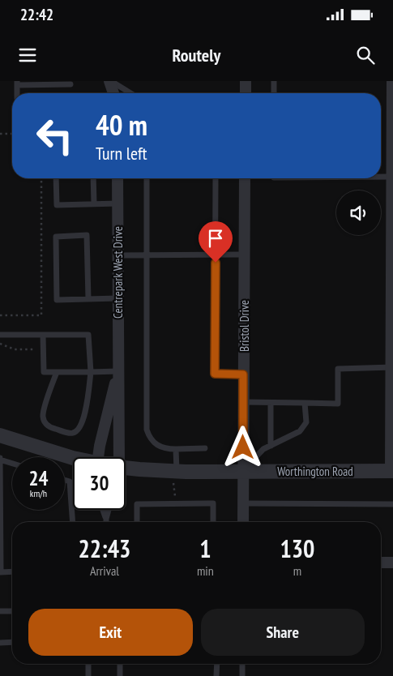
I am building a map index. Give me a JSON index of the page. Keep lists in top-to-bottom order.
{
  "streets": {
    "street": ["Centrepark West Drive", "Bristol Drive", "Worthington Road"]
  },
  "crossings": [
    ["Bristol Drive", "Worthington Road"]
  ],
  "page": {
    "status": "22:42",
    "header": "Routely",
    "turn": ["40 m", "Turn left"],
    "speed": "24 km/h",
    "limit": "30",
    "eta": [
      "22:43",
      "Arrival",
      "1",
      "min",
      "130",
      "m"
    ],
    "buttons": ["Exit", "Share"]
  }
}
